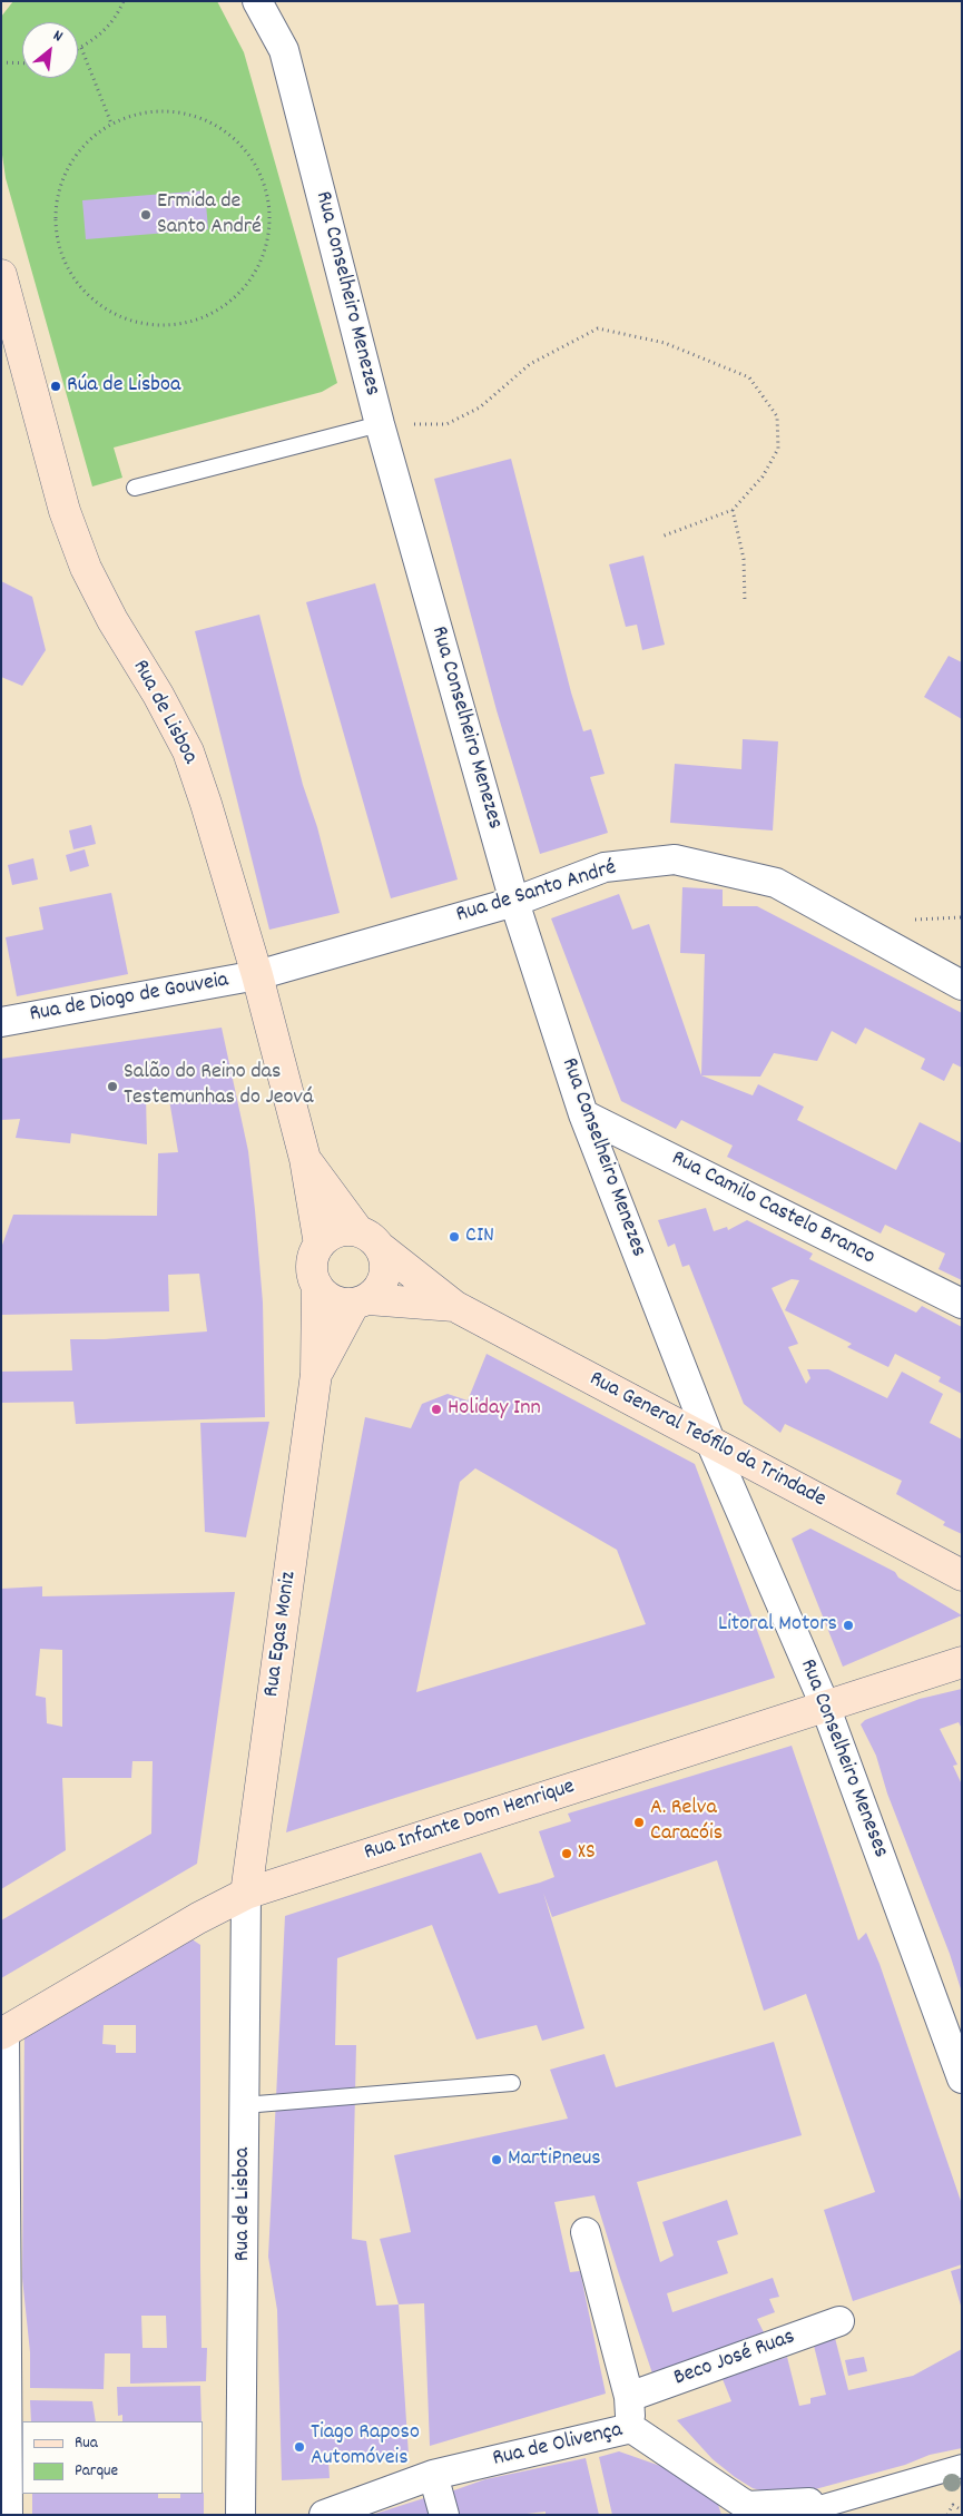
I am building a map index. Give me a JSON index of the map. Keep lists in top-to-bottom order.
{
  "streets": {
    "main road": [
      "Rua de Lisboa",
      "Rua General Teófilo da Trindade",
      "Rua Egas Moniz",
      "Rua Infante Dom Henrique"
    ],
    "street": [
      "Rua Conselheiro Menezes",
      "Rua de Santo André",
      "Rua de Diogo de Gouveia",
      "Rua Camilo Castelo Branco",
      "Rua Conselheiro Meneses",
      "Beco José Ruas",
      "Rua de Olivença"
    ]
  },
  "crossings": [
    ["Rua Conselheiro Menezes", "Rua de Santo André"],
    ["Rua Conselheiro Menezes", "Rua Camilo Castelo Branco"],
    ["Rua Conselheiro Menezes", "Rua General Teófilo da Trindade"],
    ["Rua Conselheiro Menezes", "Rua Conselheiro Meneses"],
    ["Rua de Lisboa", "Rua de Santo André"],
    ["Rua de Lisboa", "Rua de Diogo de Gouveia"],
    ["Rua de Lisboa", "Rua General Teófilo da Trindade"],
    ["Rua de Lisboa", "Rua Egas Moniz"],
    ["Rua de Lisboa", "Rua Infante Dom Henrique"],
    ["Rua de Santo André", "Rua de Diogo de Gouveia"],
    ["Rua General Teófilo da Trindade", "Rua Egas Moniz"],
    ["Rua General Teófilo da Trindade", "Rua Conselheiro Meneses"],
    ["Rua Egas Moniz", "Rua Infante Dom Henrique"],
    ["Rua Conselheiro Meneses", "Rua Infante Dom Henrique"]
  ],
  "places": [
    "Ermida de Santo André",
    "Rúa de Lisboa",
    "Salão do Reino das Testemunhas do Jeová",
    "CIN",
    "Holiday Inn",
    "Litoral Motors",
    "A. Relva Caracóis",
    "XS",
    "MartiPneus",
    "Tiago Raposo Automóveis"
  ],
  "legend": ["Rua", "Parque"],
  "north": "top right"
}
